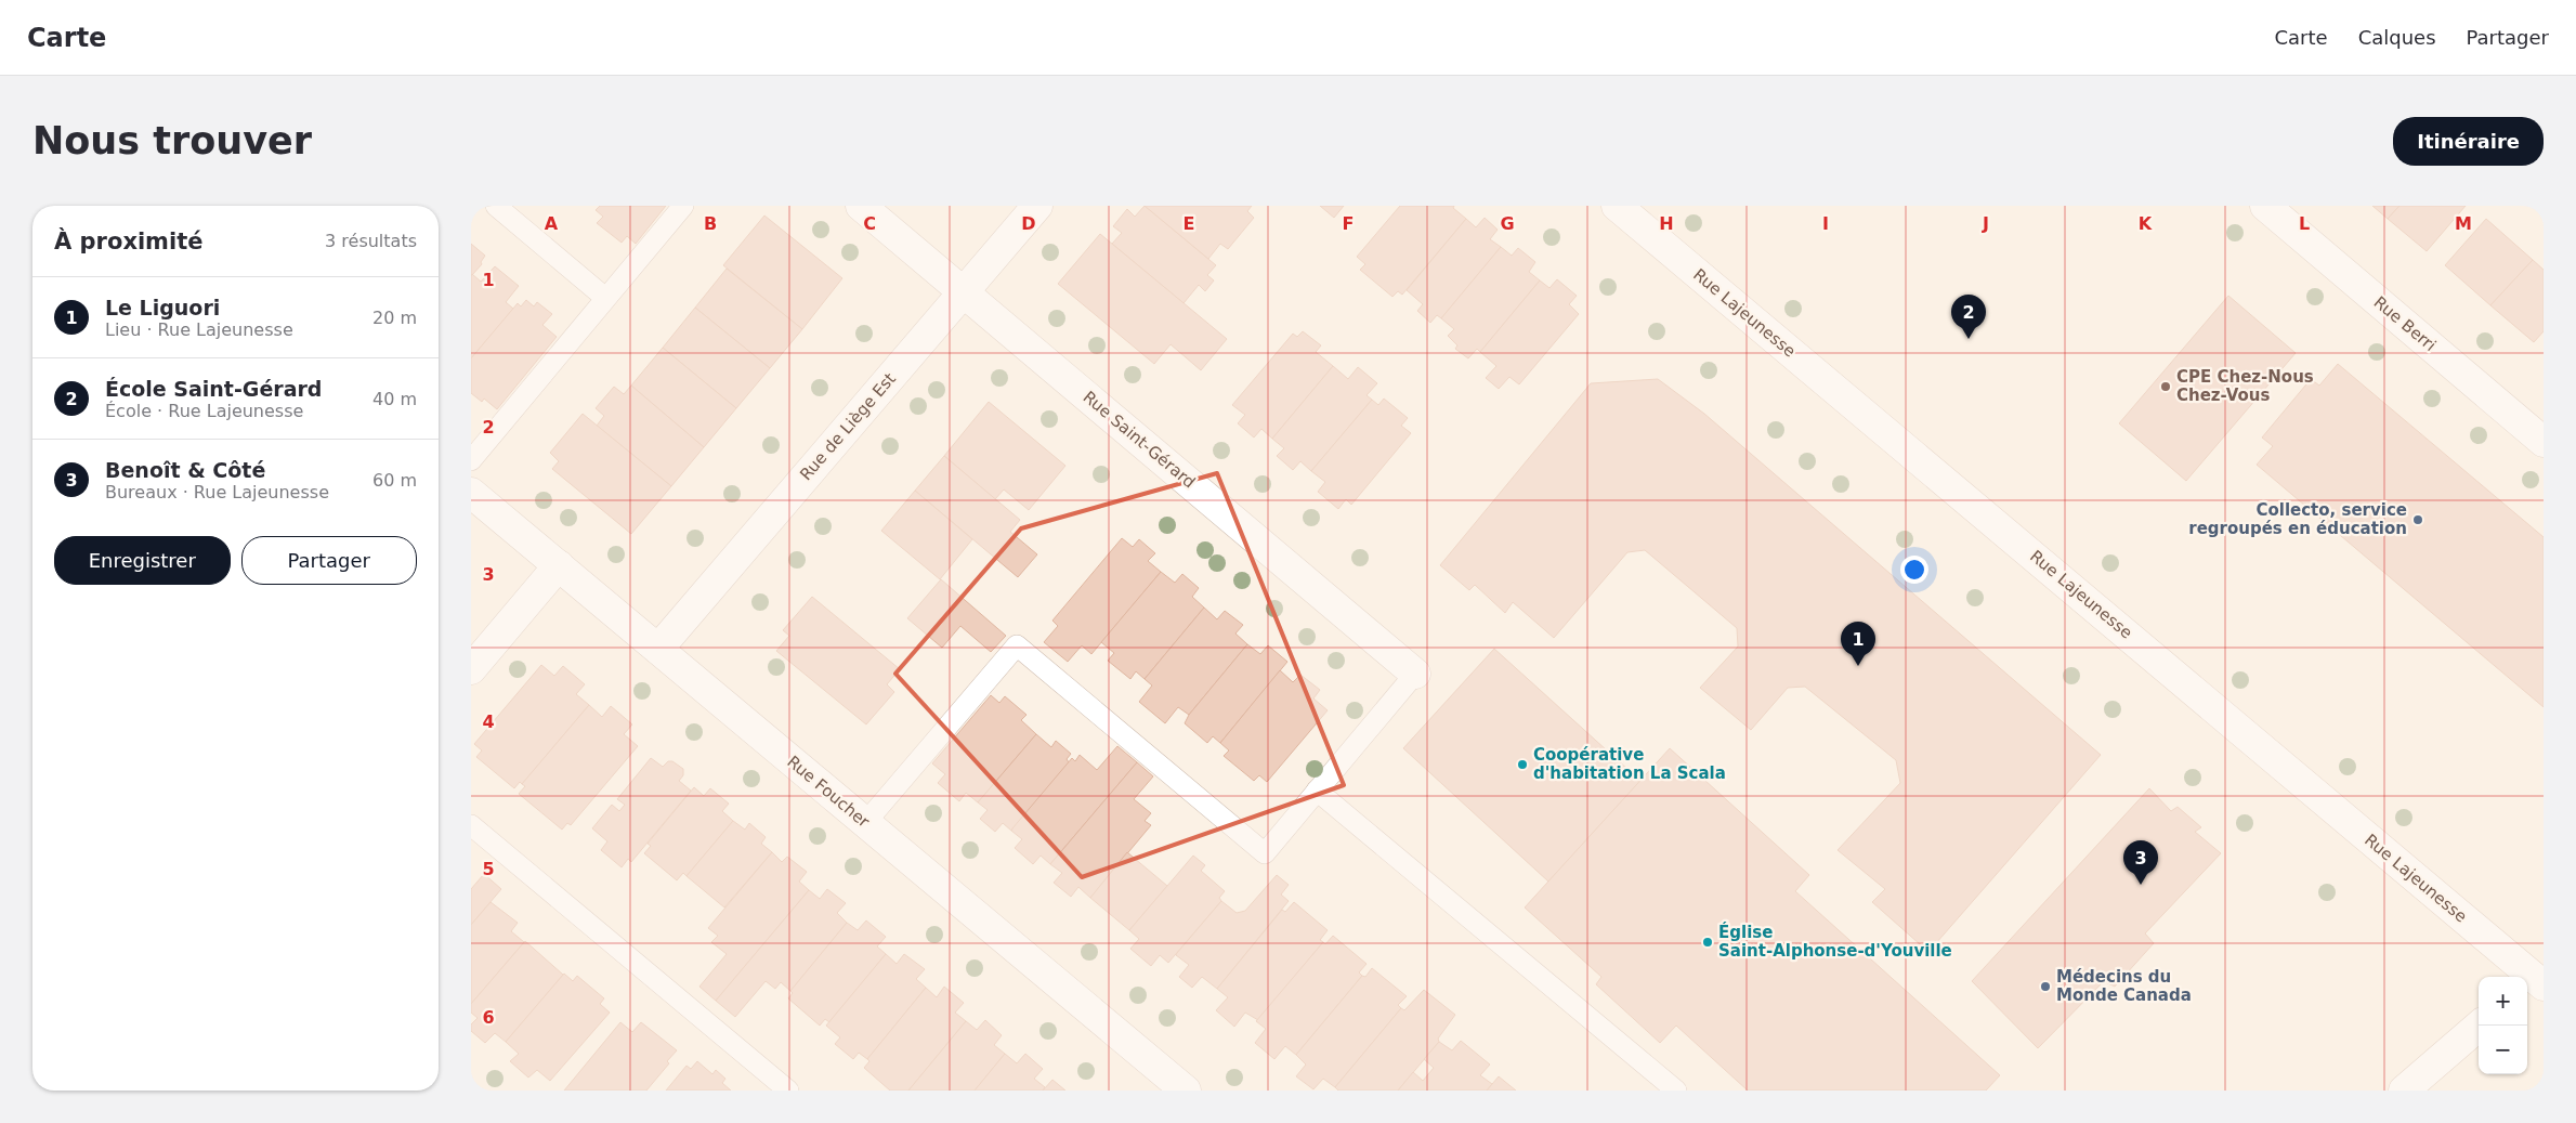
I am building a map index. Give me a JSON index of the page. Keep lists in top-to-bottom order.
{
  "streets": {
    "street": [
      "Rue Lajeunesse",
      "Rue Berri",
      "Rue de Liège Est",
      "Rue Saint-Gérard",
      "Rue Foucher"
    ]
  },
  "crossings": [
    ["Rue de Liège Est", "Rue Saint-Gérard"],
    ["Rue de Liège Est", "Rue Foucher"]
  ],
  "places": [
    "CPE Chez-Nous Chez-Vous",
    "Collecto, service regroupés en éducation",
    "Coopérative d'habitation La Scala",
    "Église Saint-Alphonse-d'Youville",
    "Médecins du Monde Canada"
  ],
  "page": {
    "header": "Carte",
    "nav": ["Carte", "Calques", "Partager"],
    "buttons": [
      "Itinéraire",
      ["Enregistrer", "Partager"]
    ],
    "title": "Nous trouver",
    "heading": ["À proximité", "3 résultats"],
    "list": [
      {
        "mark": "1",
        "name": "Le Liguori",
        "note": "Lieu · Rue Lajeunesse",
        "value": "20 m"
      },
      {
        "mark": "2",
        "name": "École Saint-Gérard",
        "note": "École · Rue Lajeunesse",
        "value": "40 m"
      },
      {
        "mark": "3",
        "name": "Benoît & Côté",
        "note": "Bureaux · Rue Lajeunesse",
        "value": "60 m"
      }
    ],
    "pins": ["2", "1", "3"],
    "map_buttons": ["+", "−"]
  },
  "grid": {
    "columns": [
      "A",
      "B",
      "C",
      "D",
      "E",
      "F",
      "G",
      "H",
      "I",
      "J",
      "K",
      "L",
      "M"
    ],
    "rows": [
      "1",
      "2",
      "3",
      "4",
      "5",
      "6"
    ]
  }
}
